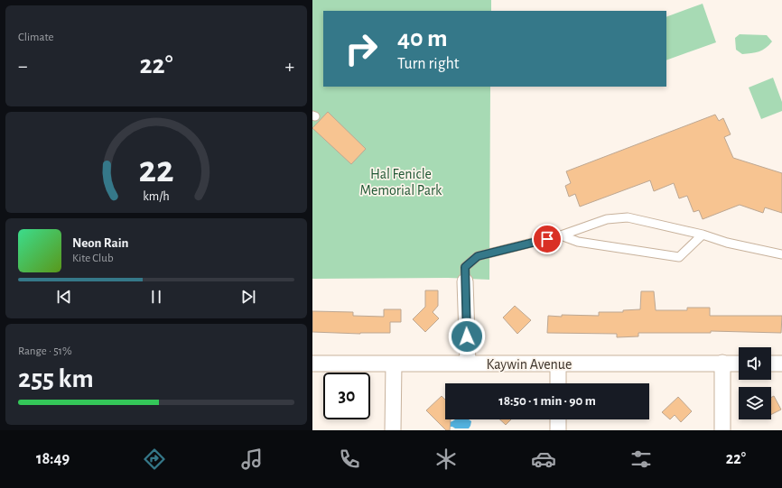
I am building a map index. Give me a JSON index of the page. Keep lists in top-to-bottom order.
{
  "streets": {
    "street": ["Kaywin Avenue"]
  },
  "parks": ["Hal Fenicle Memorial Park"],
  "page": {
    "tile": [
      "Climate",
      ["Range · 51%", "255 km"]
    ],
    "turn": ["40 m", "Turn right"],
    "heat": ["−", "22°", "+"],
    "song": ["Neon Rain", "Kite Club"],
    "limit": "30",
    "trip": "18:50 · 1 min · 90 m",
    "tabs": ["18:49", "22°"],
    "gauge": ["22", "km/h"]
  }
}
